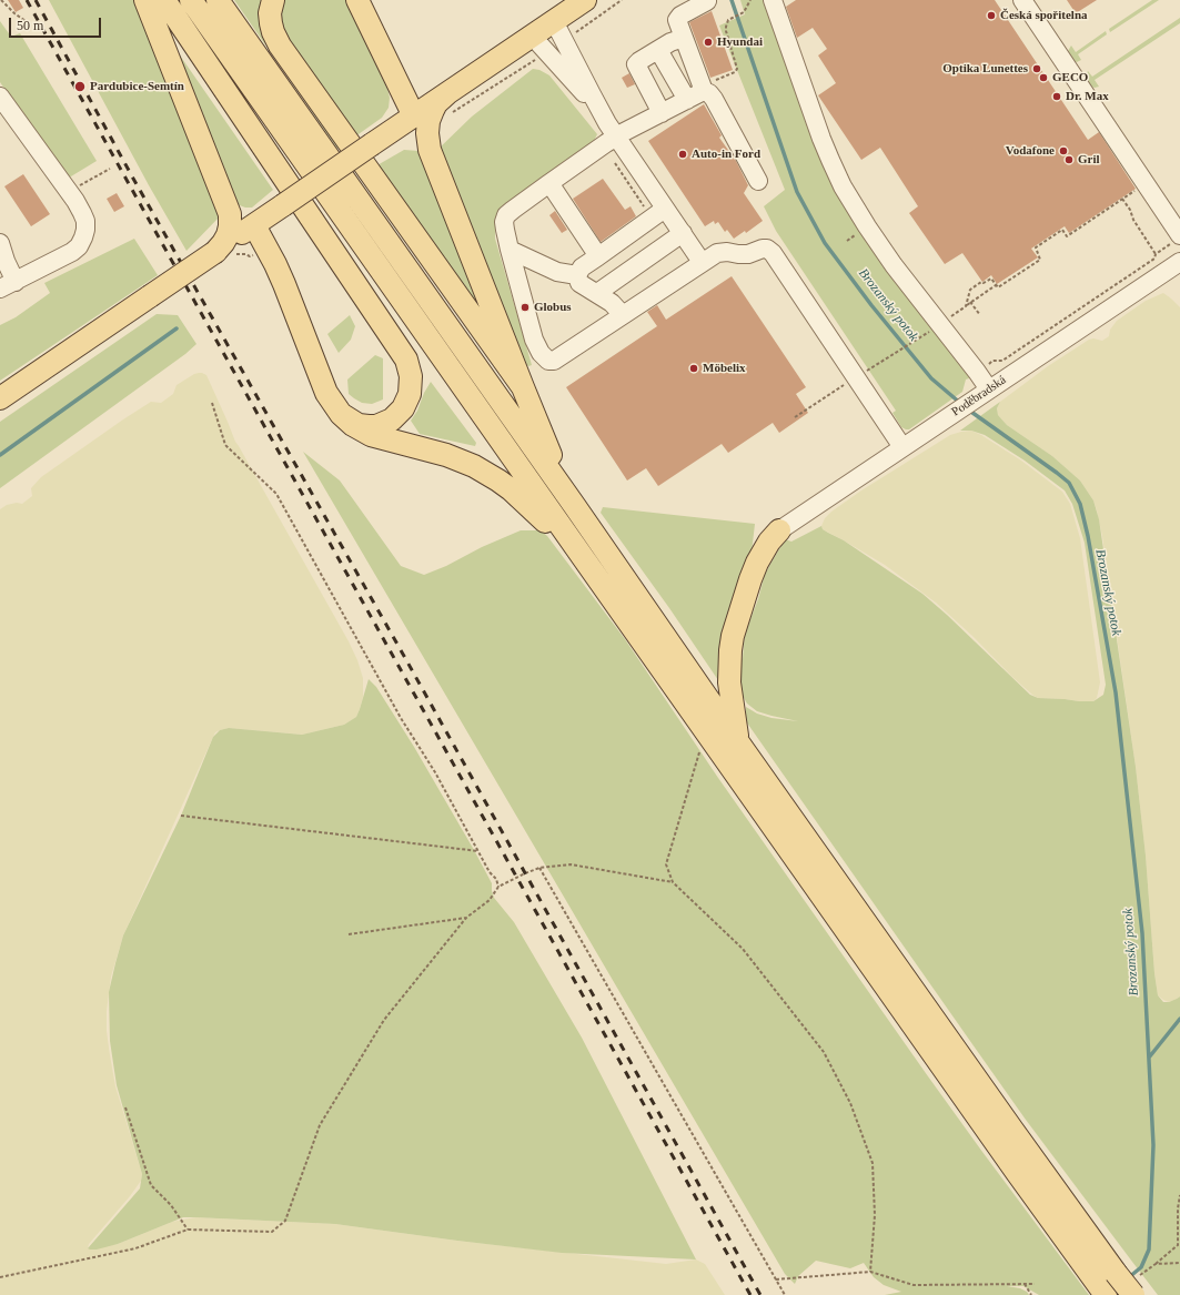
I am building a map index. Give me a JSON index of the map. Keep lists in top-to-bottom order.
{
  "streets": {
    "street": ["Poděbradská"]
  },
  "water": ["Brozanský potok"],
  "places": [
    "Česká spořitelna",
    "Hyundai",
    "Optika Lunettes",
    "GECO",
    "Pardubice-Semtín",
    "Dr. Max",
    "Vodafone",
    "Auto-in Ford",
    "Gril",
    "Globus",
    "Möbelix"
  ],
  "scale_bar": "50 m"
}
